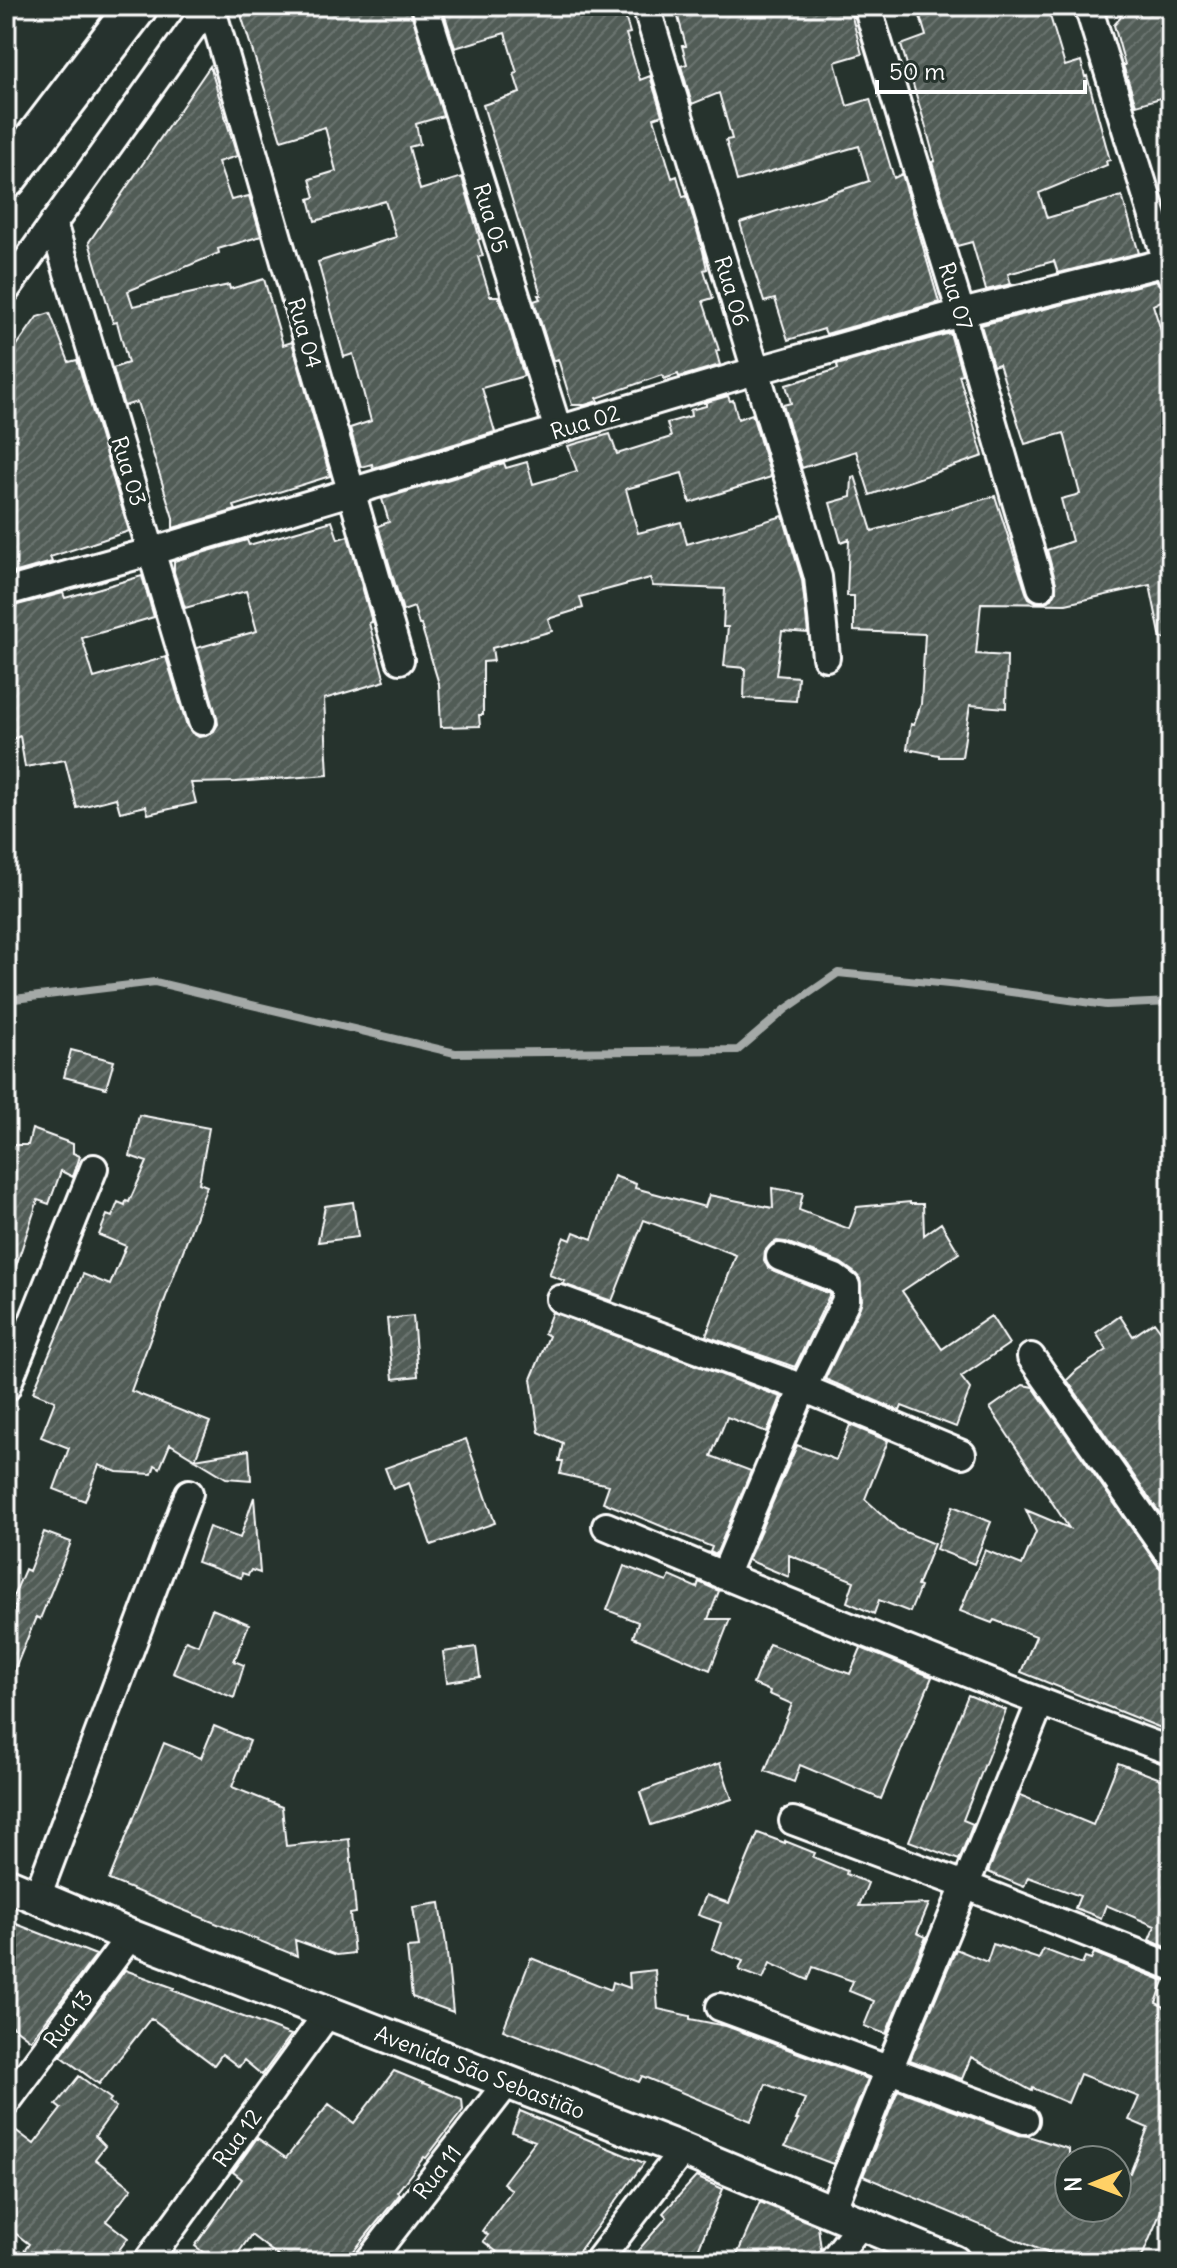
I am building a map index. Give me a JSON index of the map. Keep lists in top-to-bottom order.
{
  "streets": {
    "street": [
      "Rua 05",
      "Rua 06",
      "Rua 07",
      "Rua 04",
      "Rua 02",
      "Rua 03",
      "Rua 13",
      "Avenida São Sebastião",
      "Rua 12",
      "Rua 11"
    ]
  },
  "crossings": [
    ["Rua 05", "Rua 02"],
    ["Rua 06", "Rua 02"],
    ["Rua 07", "Rua 02"],
    ["Rua 04", "Rua 02"],
    ["Rua 02", "Rua 03"],
    ["Rua 13", "Avenida São Sebastião"],
    ["Avenida São Sebastião", "Rua 12"],
    ["Avenida São Sebastião", "Rua 11"]
  ],
  "scale_bar": "50 m",
  "north": "left"
}
